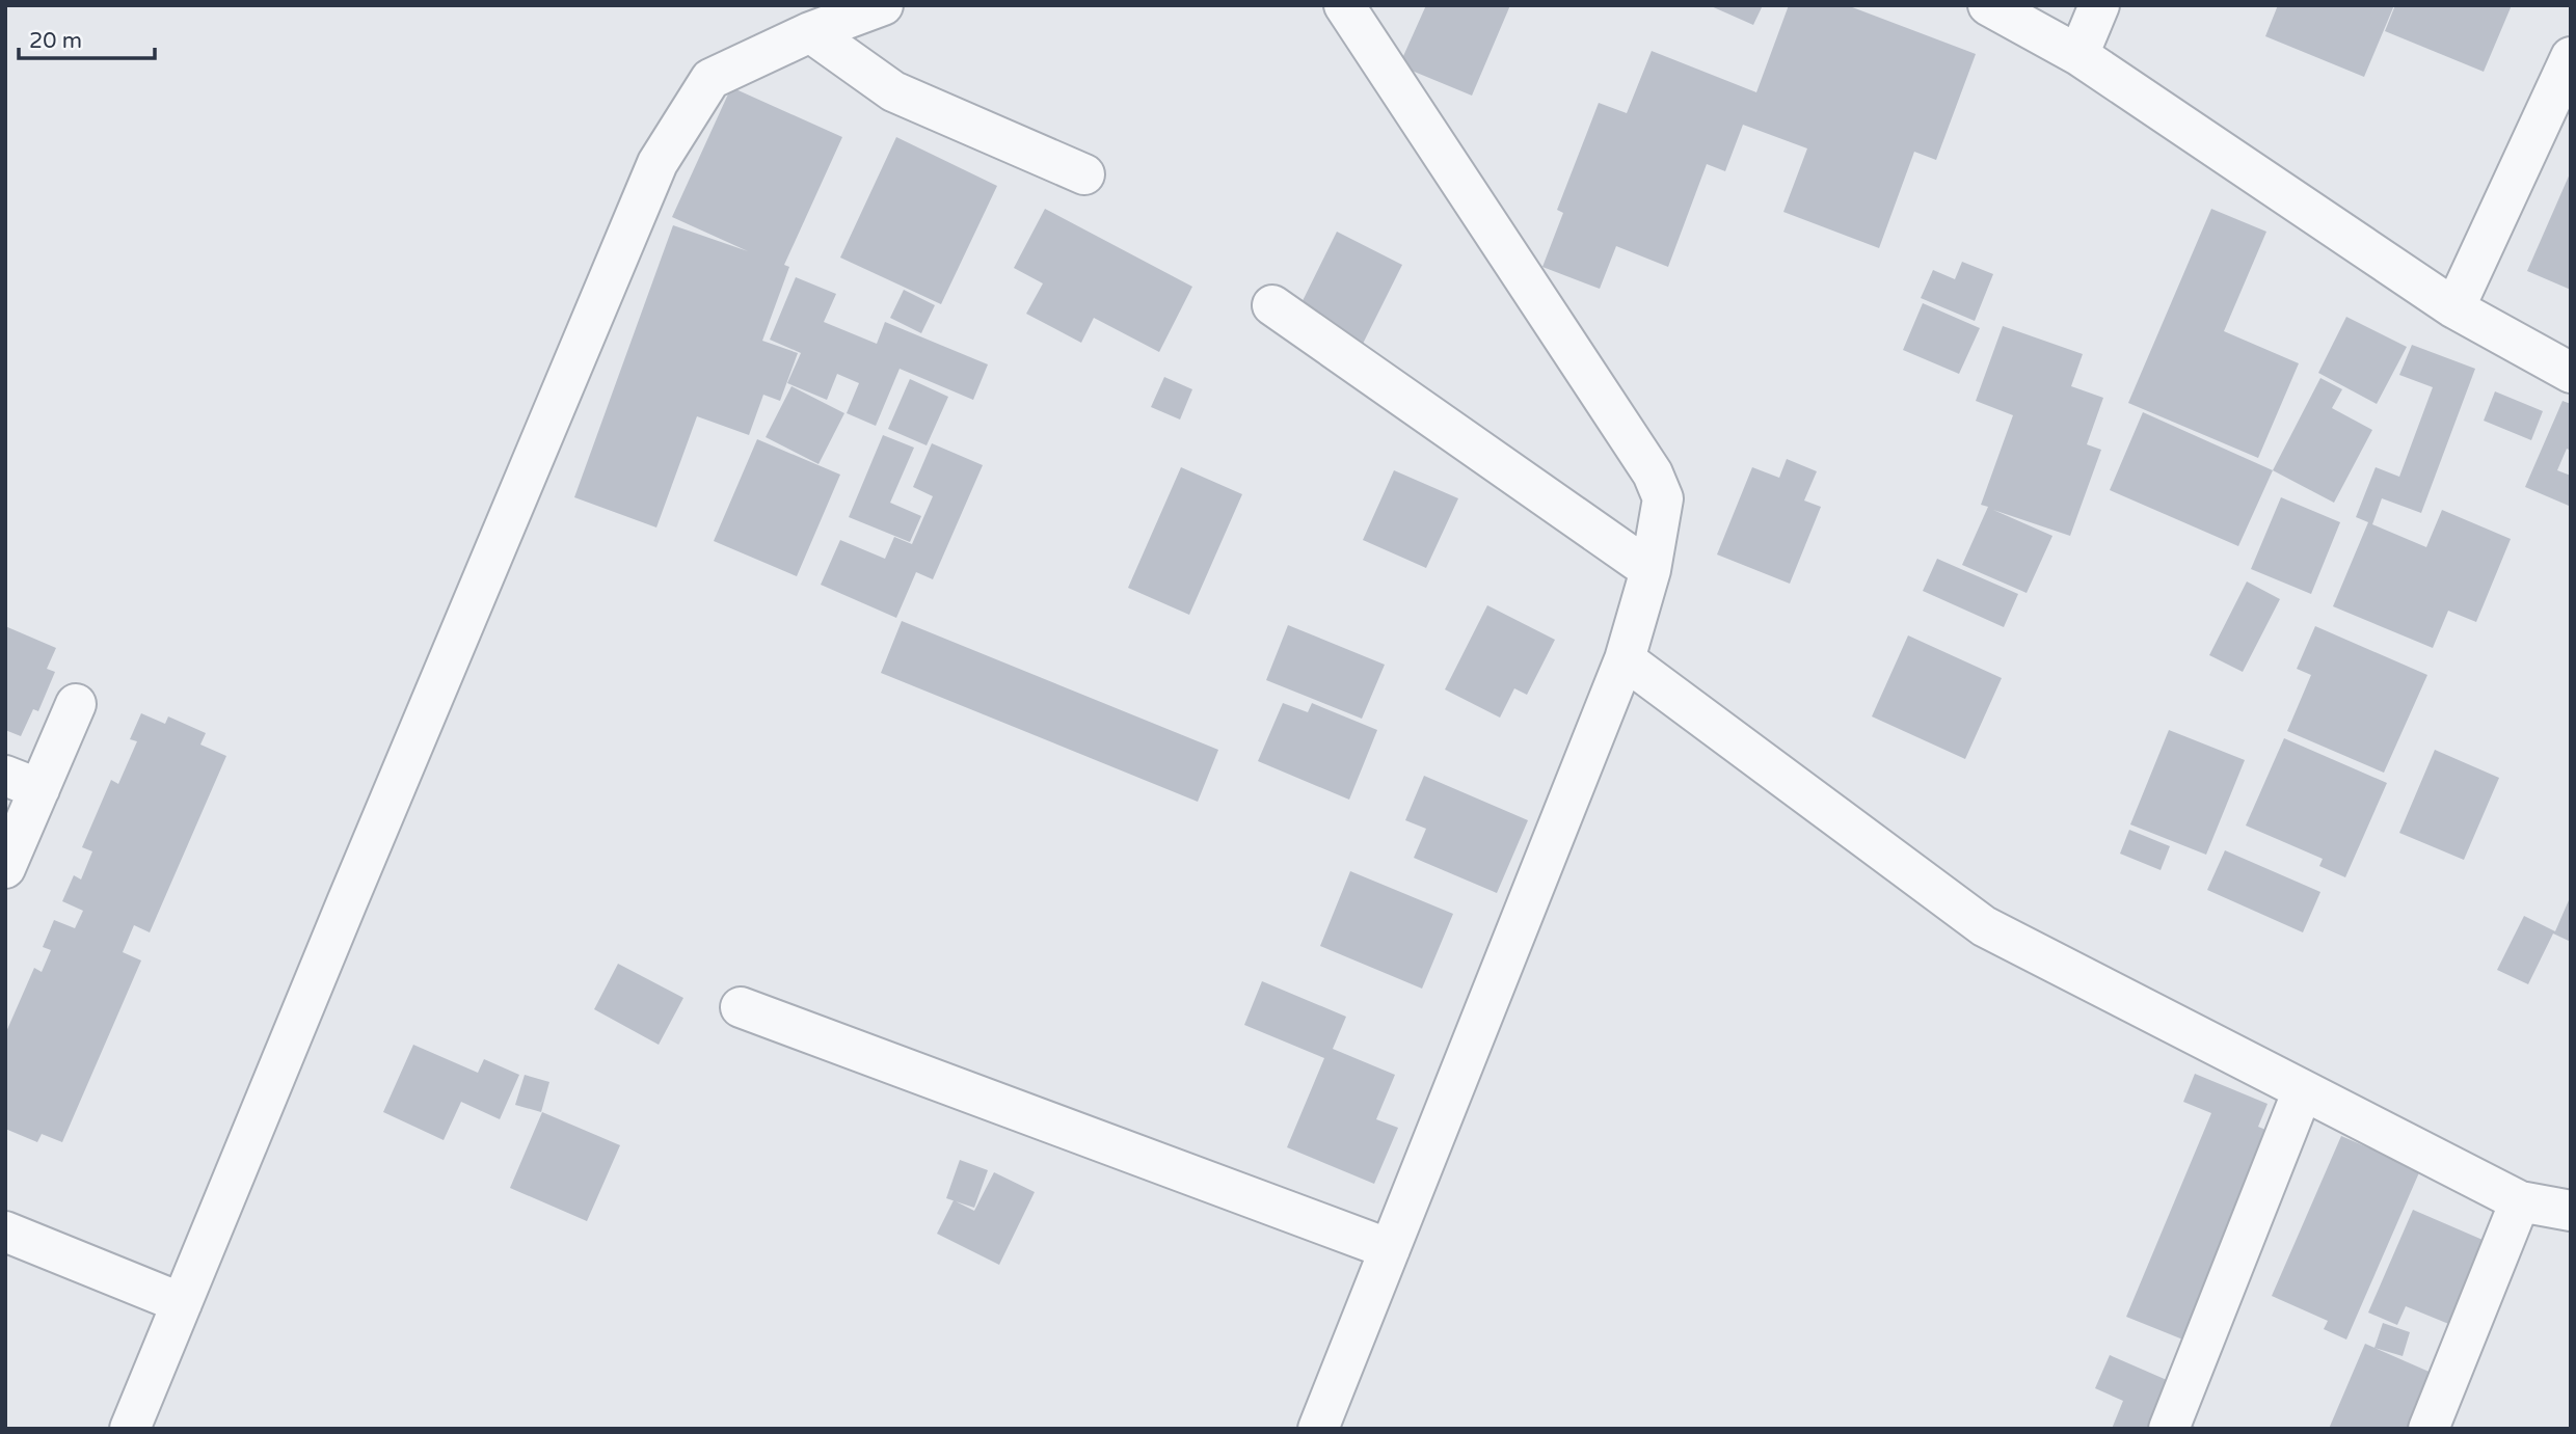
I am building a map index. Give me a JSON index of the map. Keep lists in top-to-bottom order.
{
  "scale_bar": "20 m"
}
